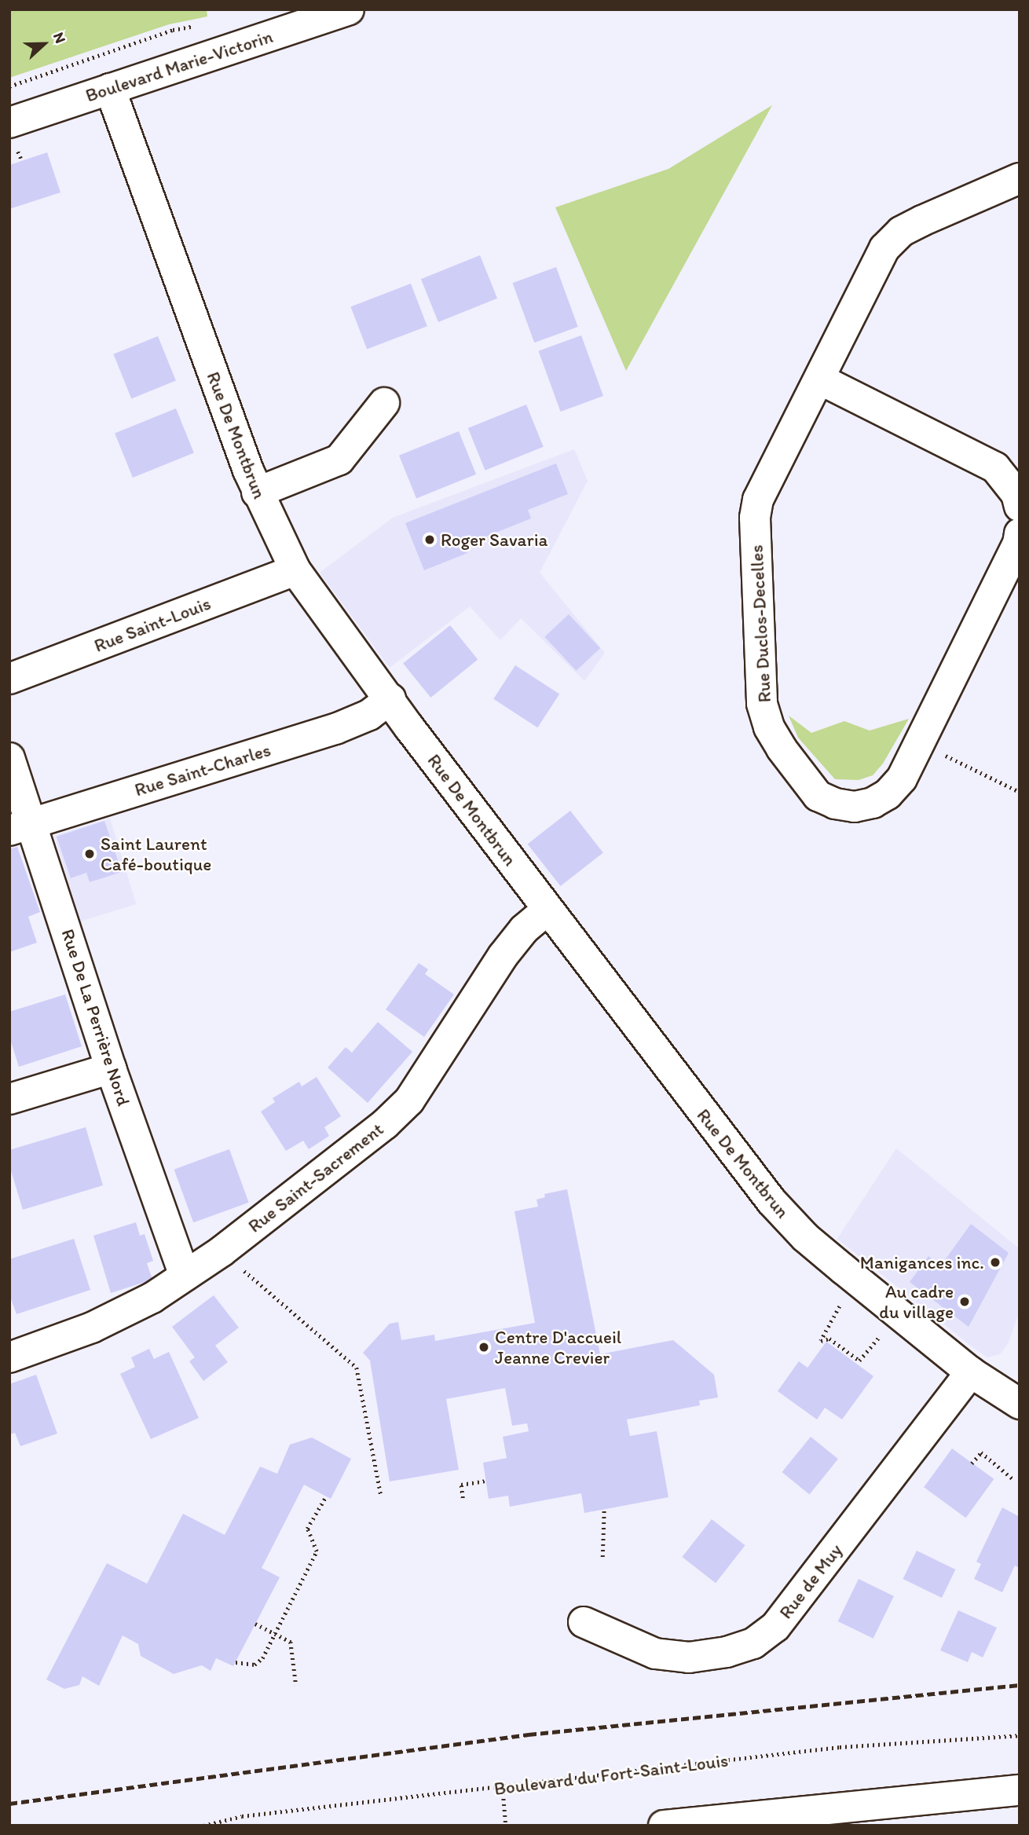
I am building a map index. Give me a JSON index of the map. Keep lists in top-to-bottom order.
{
  "streets": {
    "street": [
      "Boulevard Marie-Victorin",
      "Rue De Montbrun",
      "Rue Duclos-Decelles",
      "Rue Saint-Louis",
      "Rue Saint-Charles",
      "Rue De La Perrière Nord",
      "Rue Saint-Sacrement",
      "Rue de Muy"
    ],
    "path": ["Boulevard du Fort-Saint-Louis"]
  },
  "crossings": [
    ["Boulevard Marie-Victorin", "Rue De Montbrun"],
    ["Rue De Montbrun", "Rue Saint-Louis"],
    ["Rue De Montbrun", "Rue Saint-Charles"],
    ["Rue De Montbrun", "Rue Saint-Sacrement"],
    ["Rue De Montbrun", "Rue de Muy"],
    ["Rue Saint-Charles", "Rue De La Perrière Nord"],
    ["Rue De La Perrière Nord", "Rue Saint-Sacrement"]
  ],
  "places": [
    "Roger Savaria",
    "Saint Laurent Café-boutique",
    "Manigances inc.",
    "Au cadre du village",
    "Centre D'accueil Jeanne Crevier"
  ],
  "north": "right"
}
